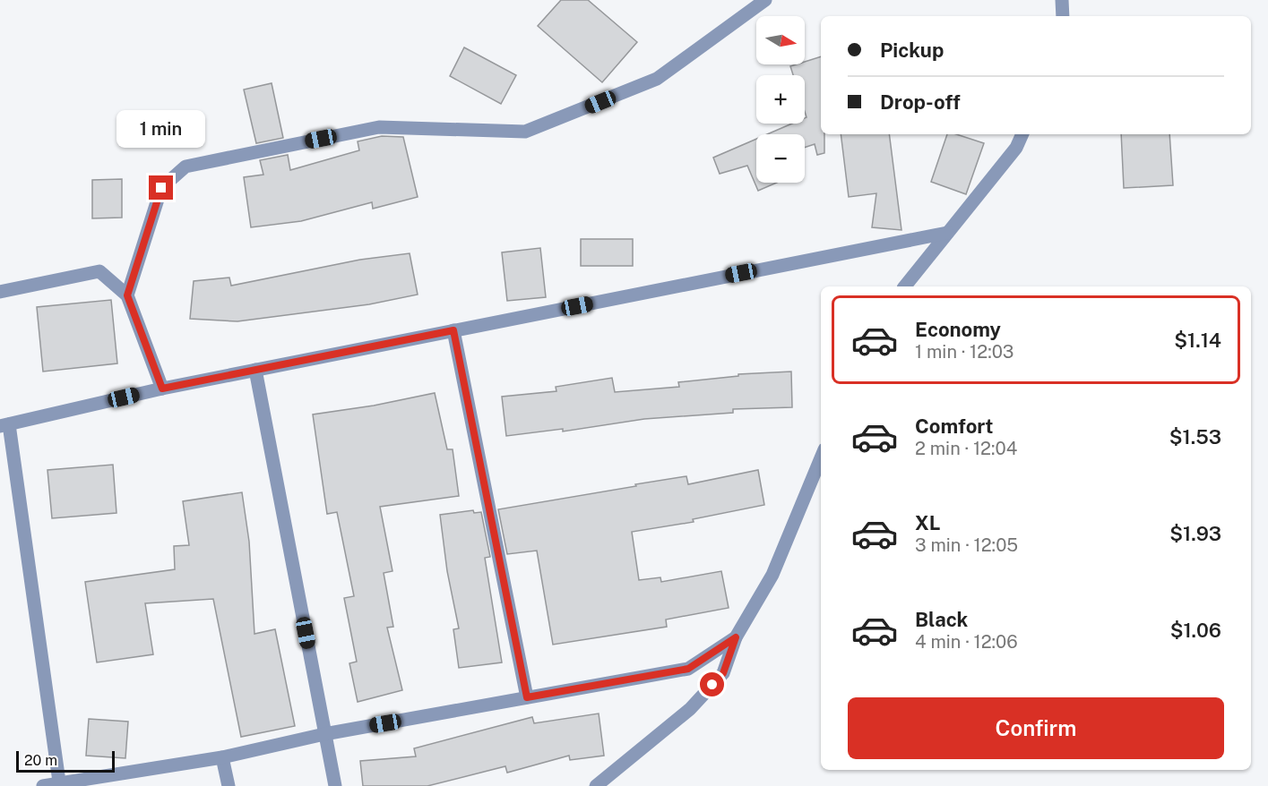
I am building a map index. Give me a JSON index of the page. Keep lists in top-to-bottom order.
{
  "scale_bar": "20 m",
  "north": "right",
  "page": {
    "map_buttons": ["+", "−"],
    "banner": ["Pickup", "Drop-off"],
    "bubble": "1 min",
    "list": [
      {
        "name": "Economy",
        "note": "1 min · 12:03",
        "value": "$1.14"
      },
      {
        "name": "Comfort",
        "note": "2 min · 12:04",
        "value": "$1.53"
      },
      {
        "name": "XL",
        "note": "3 min · 12:05",
        "value": "$1.93"
      },
      {
        "name": "Black",
        "note": "4 min · 12:06",
        "value": "$1.06"
      }
    ],
    "buttons": "Confirm",
    "scale": "20 m"
  }
}
